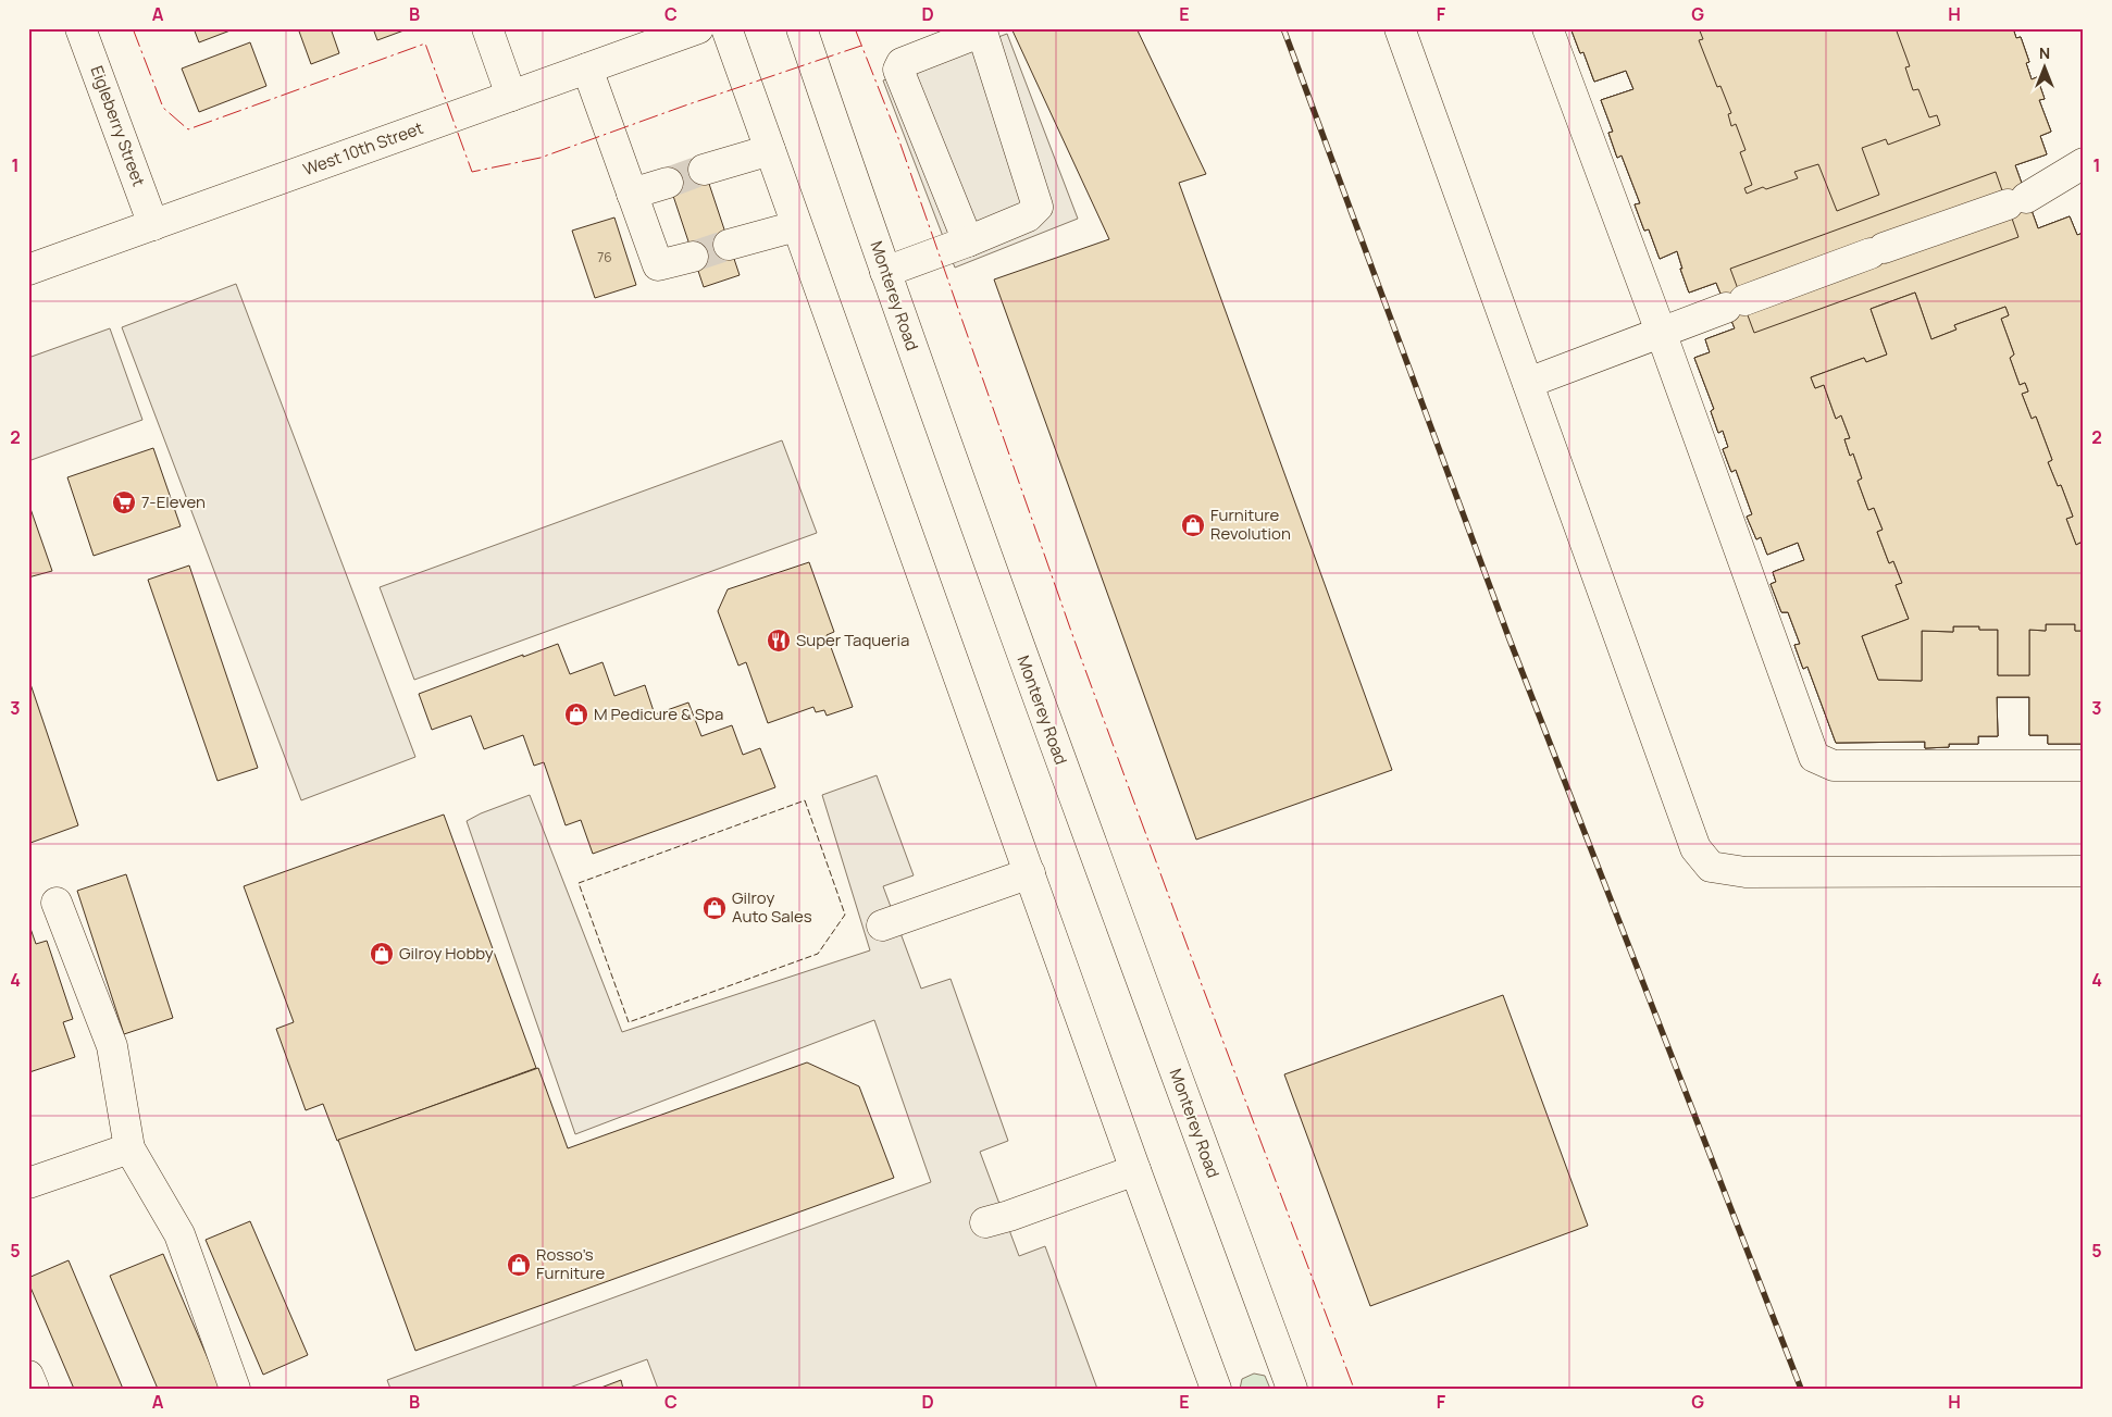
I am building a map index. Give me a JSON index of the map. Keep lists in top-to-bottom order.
{
  "streets": {
    "main road": ["Eigleberry Street", "West 10th Street", "Monterey Road"]
  },
  "crossings": [
    ["Eigleberry Street", "West 10th Street"]
  ],
  "places": {
    "supermarket": ["7-Eleven"],
    "shop": [
      "Furniture Revolution",
      "M Pedicure & Spa",
      "Gilroy Auto Sales",
      "Gilroy Hobby",
      "Rosso’s Furniture"
    ],
    "restaurant": ["Super Taqueria"]
  },
  "house_numbers": ["76"],
  "north": "top",
  "grid": {
    "columns": [
      "A",
      "B",
      "C",
      "D",
      "E",
      "F",
      "G",
      "H"
    ],
    "rows": [
      "1",
      "2",
      "3",
      "4",
      "5"
    ]
  }
}
